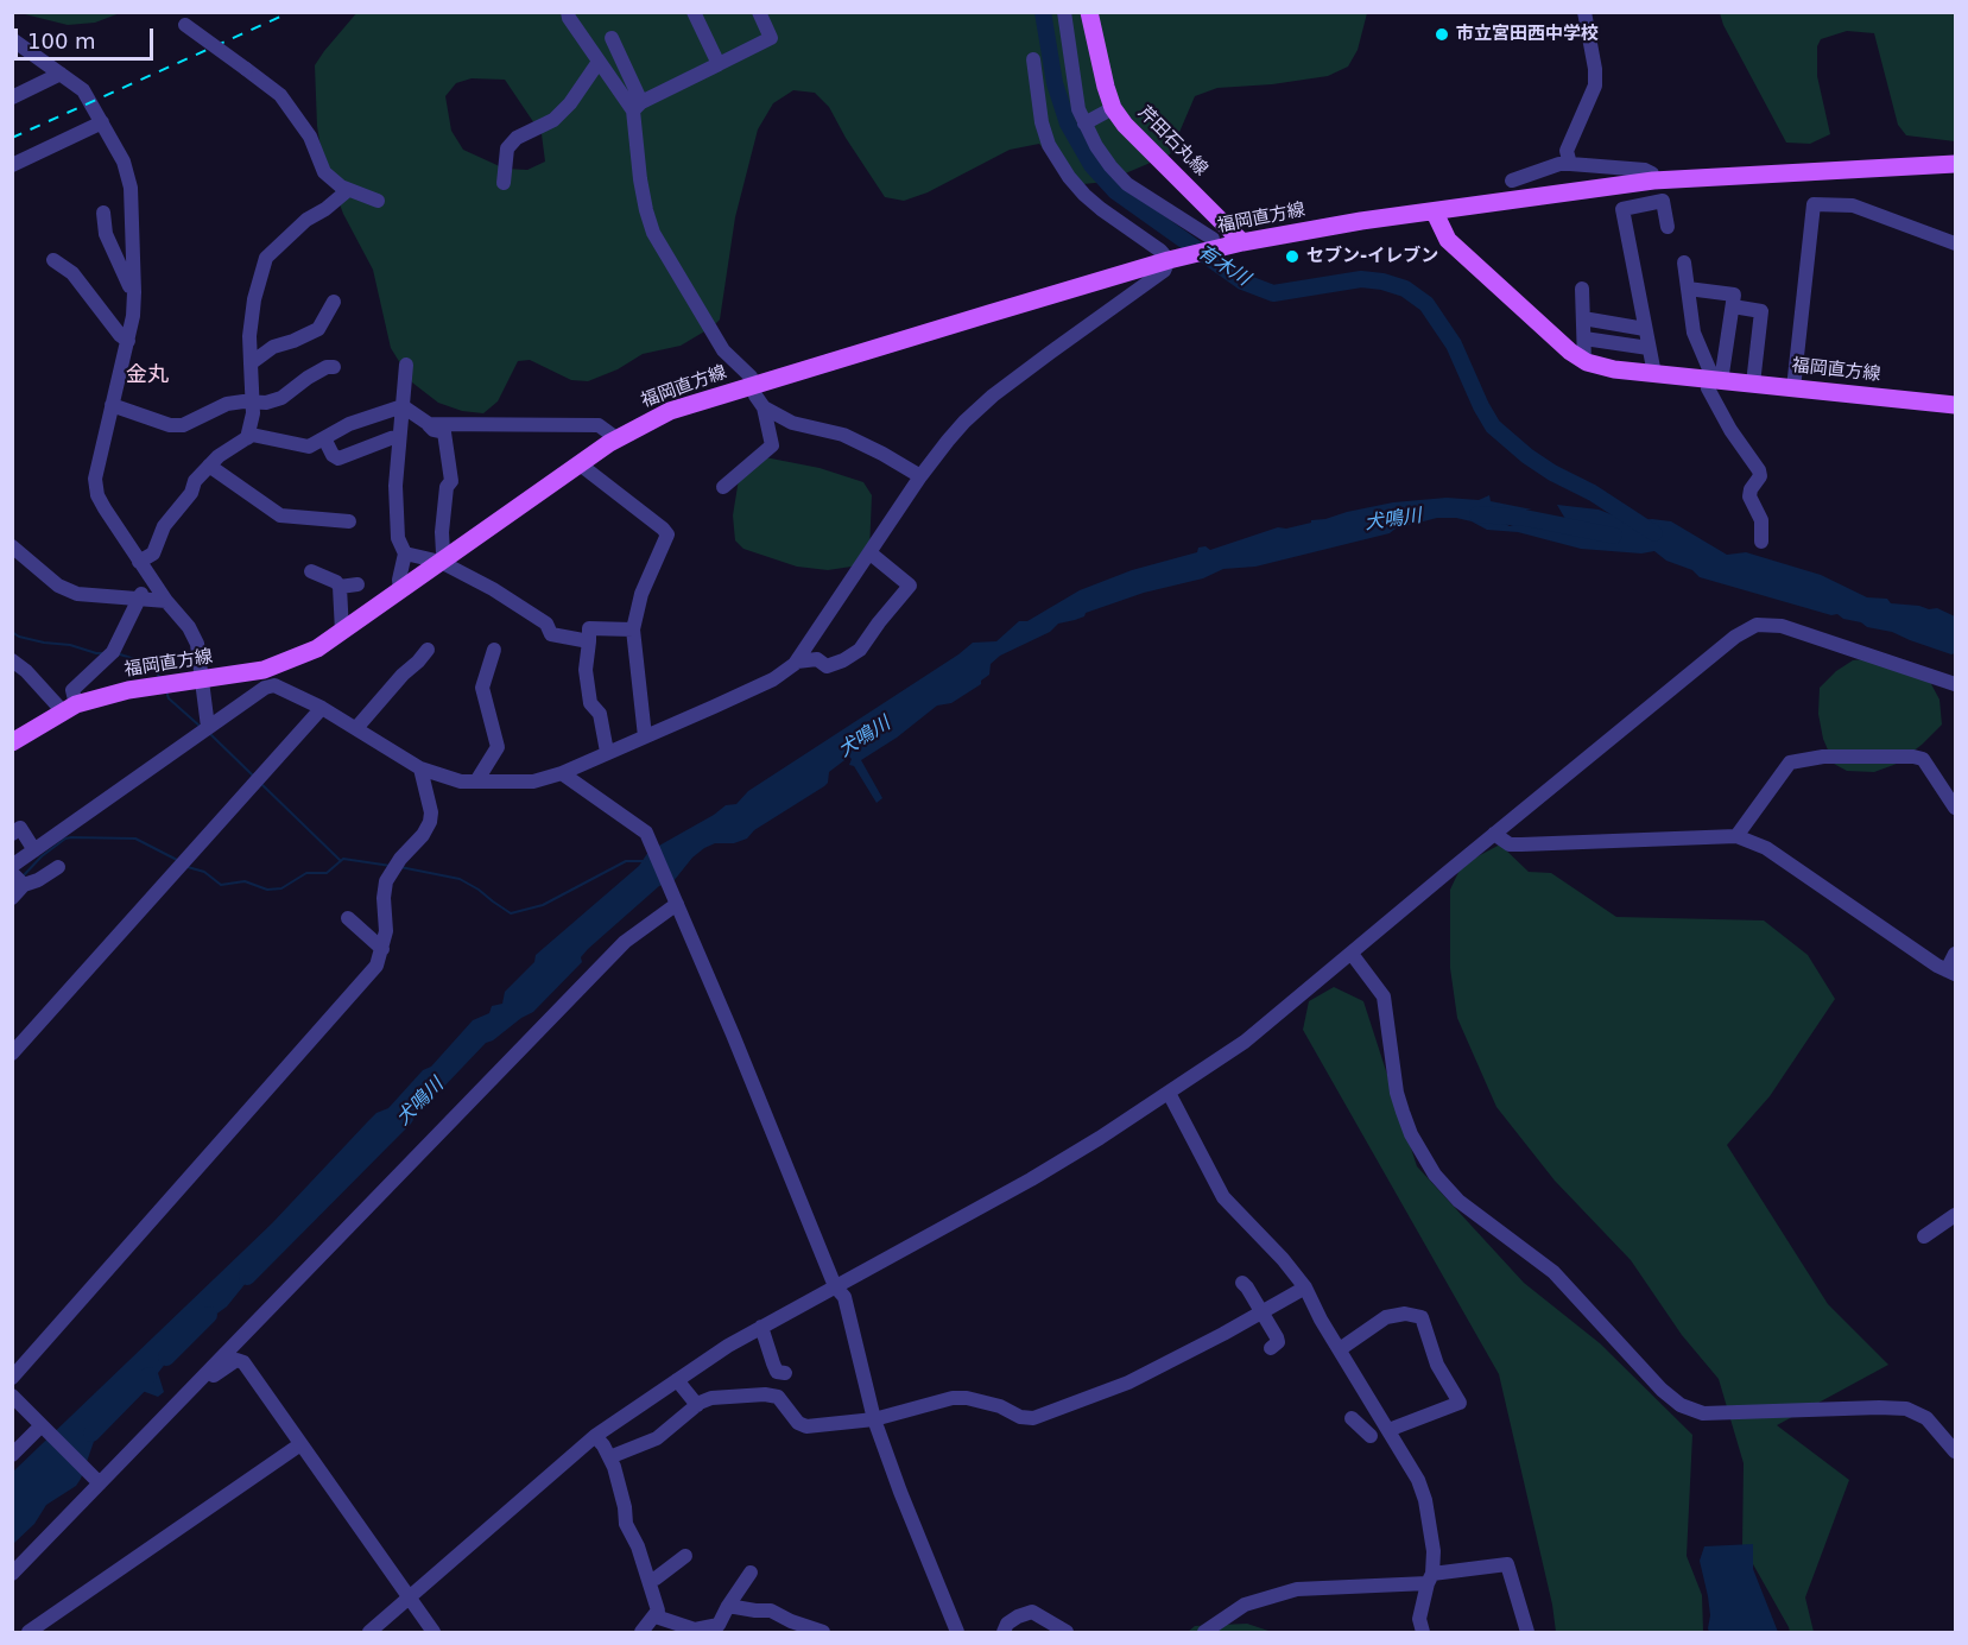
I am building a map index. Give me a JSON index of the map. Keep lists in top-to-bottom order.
{
  "streets": {
    "main road": ["芹田石丸線", "福岡直方線"]
  },
  "crossings": [
    ["芹田石丸線", "福岡直方線"]
  ],
  "districts": ["金丸"],
  "water": ["有木川", "犬鳴川"],
  "places": ["市立宮田西中学校", "セブン-イレブン"],
  "scale_bar": "100 m"
}
